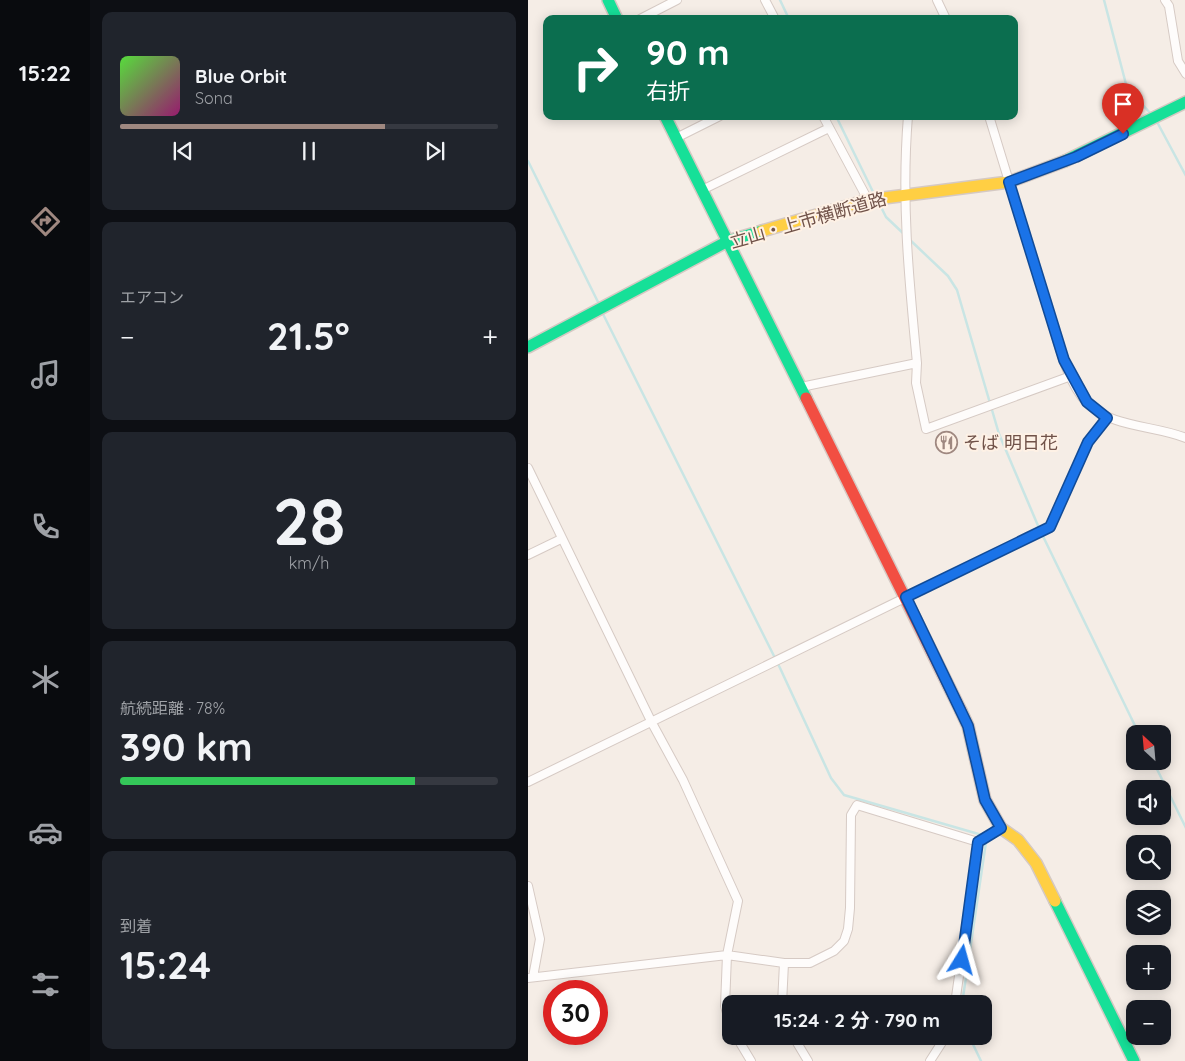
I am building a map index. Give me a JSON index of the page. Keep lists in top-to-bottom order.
{
  "streets": {
    "street": ["立山・上市横断道路"]
  },
  "places": {
    "restaurant": ["そば 明日花"]
  },
  "north": "top left",
  "page": {
    "tabs": "15:22",
    "turn": ["90 m", "右折"],
    "song": ["Blue Orbit", "Sona"],
    "tile": [
      "エアコン",
      ["28", "km/h"],
      ["航続距離 · 78%", "390 km"],
      ["到着", "15:24"]
    ],
    "heat": ["−", "21.5°", "+"],
    "map_buttons": ["+", "−"],
    "limit": "30",
    "trip": "15:24 · 2 分 · 790 m"
  }
}
